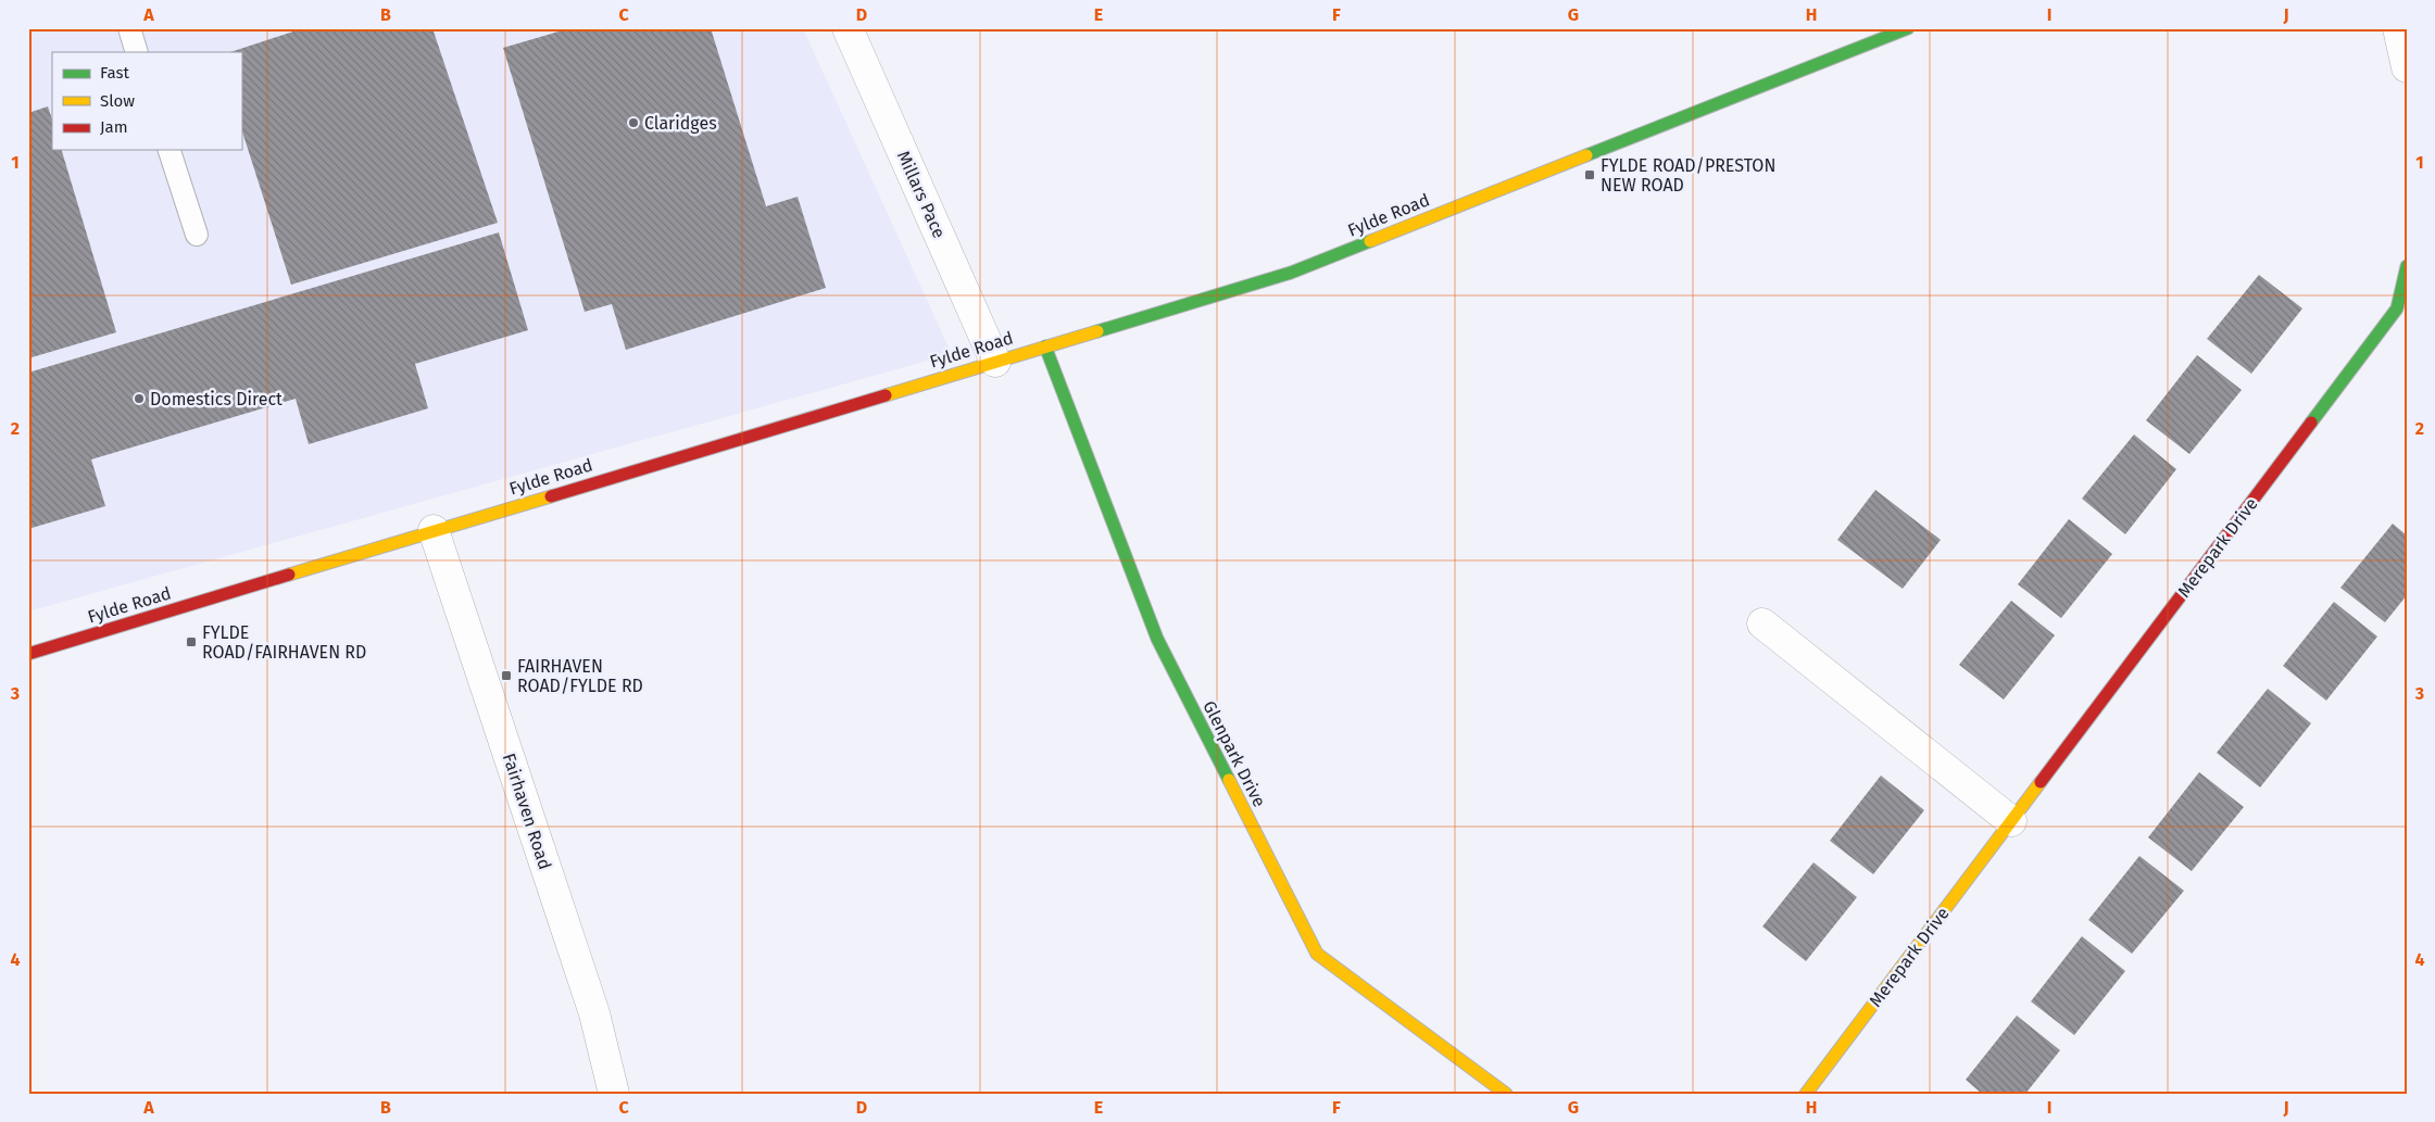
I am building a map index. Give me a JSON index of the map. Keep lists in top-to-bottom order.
{
  "streets": {
    "street": [
      "Millars Pace",
      "Fylde Road",
      "Merepark Drive",
      "Glenpark Drive",
      "Fairhaven Road"
    ]
  },
  "crossings": [
    ["Millars Pace", "Fylde Road"],
    ["Fylde Road", "Glenpark Drive"],
    ["Fylde Road", "Fairhaven Road"]
  ],
  "places": {
    "other": ["Claridges", "Domestics Direct"],
    "transit": ["FYLDE ROAD/PRESTON NEW ROAD", "FYLDE ROAD/FAIRHAVEN RD", "FAIRHAVEN ROAD/FYLDE RD"]
  },
  "legend": ["Fast", "Slow", "Jam"],
  "grid": {
    "columns": [
      "A",
      "B",
      "C",
      "D",
      "E",
      "F",
      "G",
      "H",
      "I",
      "J"
    ],
    "rows": [
      "1",
      "2",
      "3",
      "4"
    ]
  }
}
